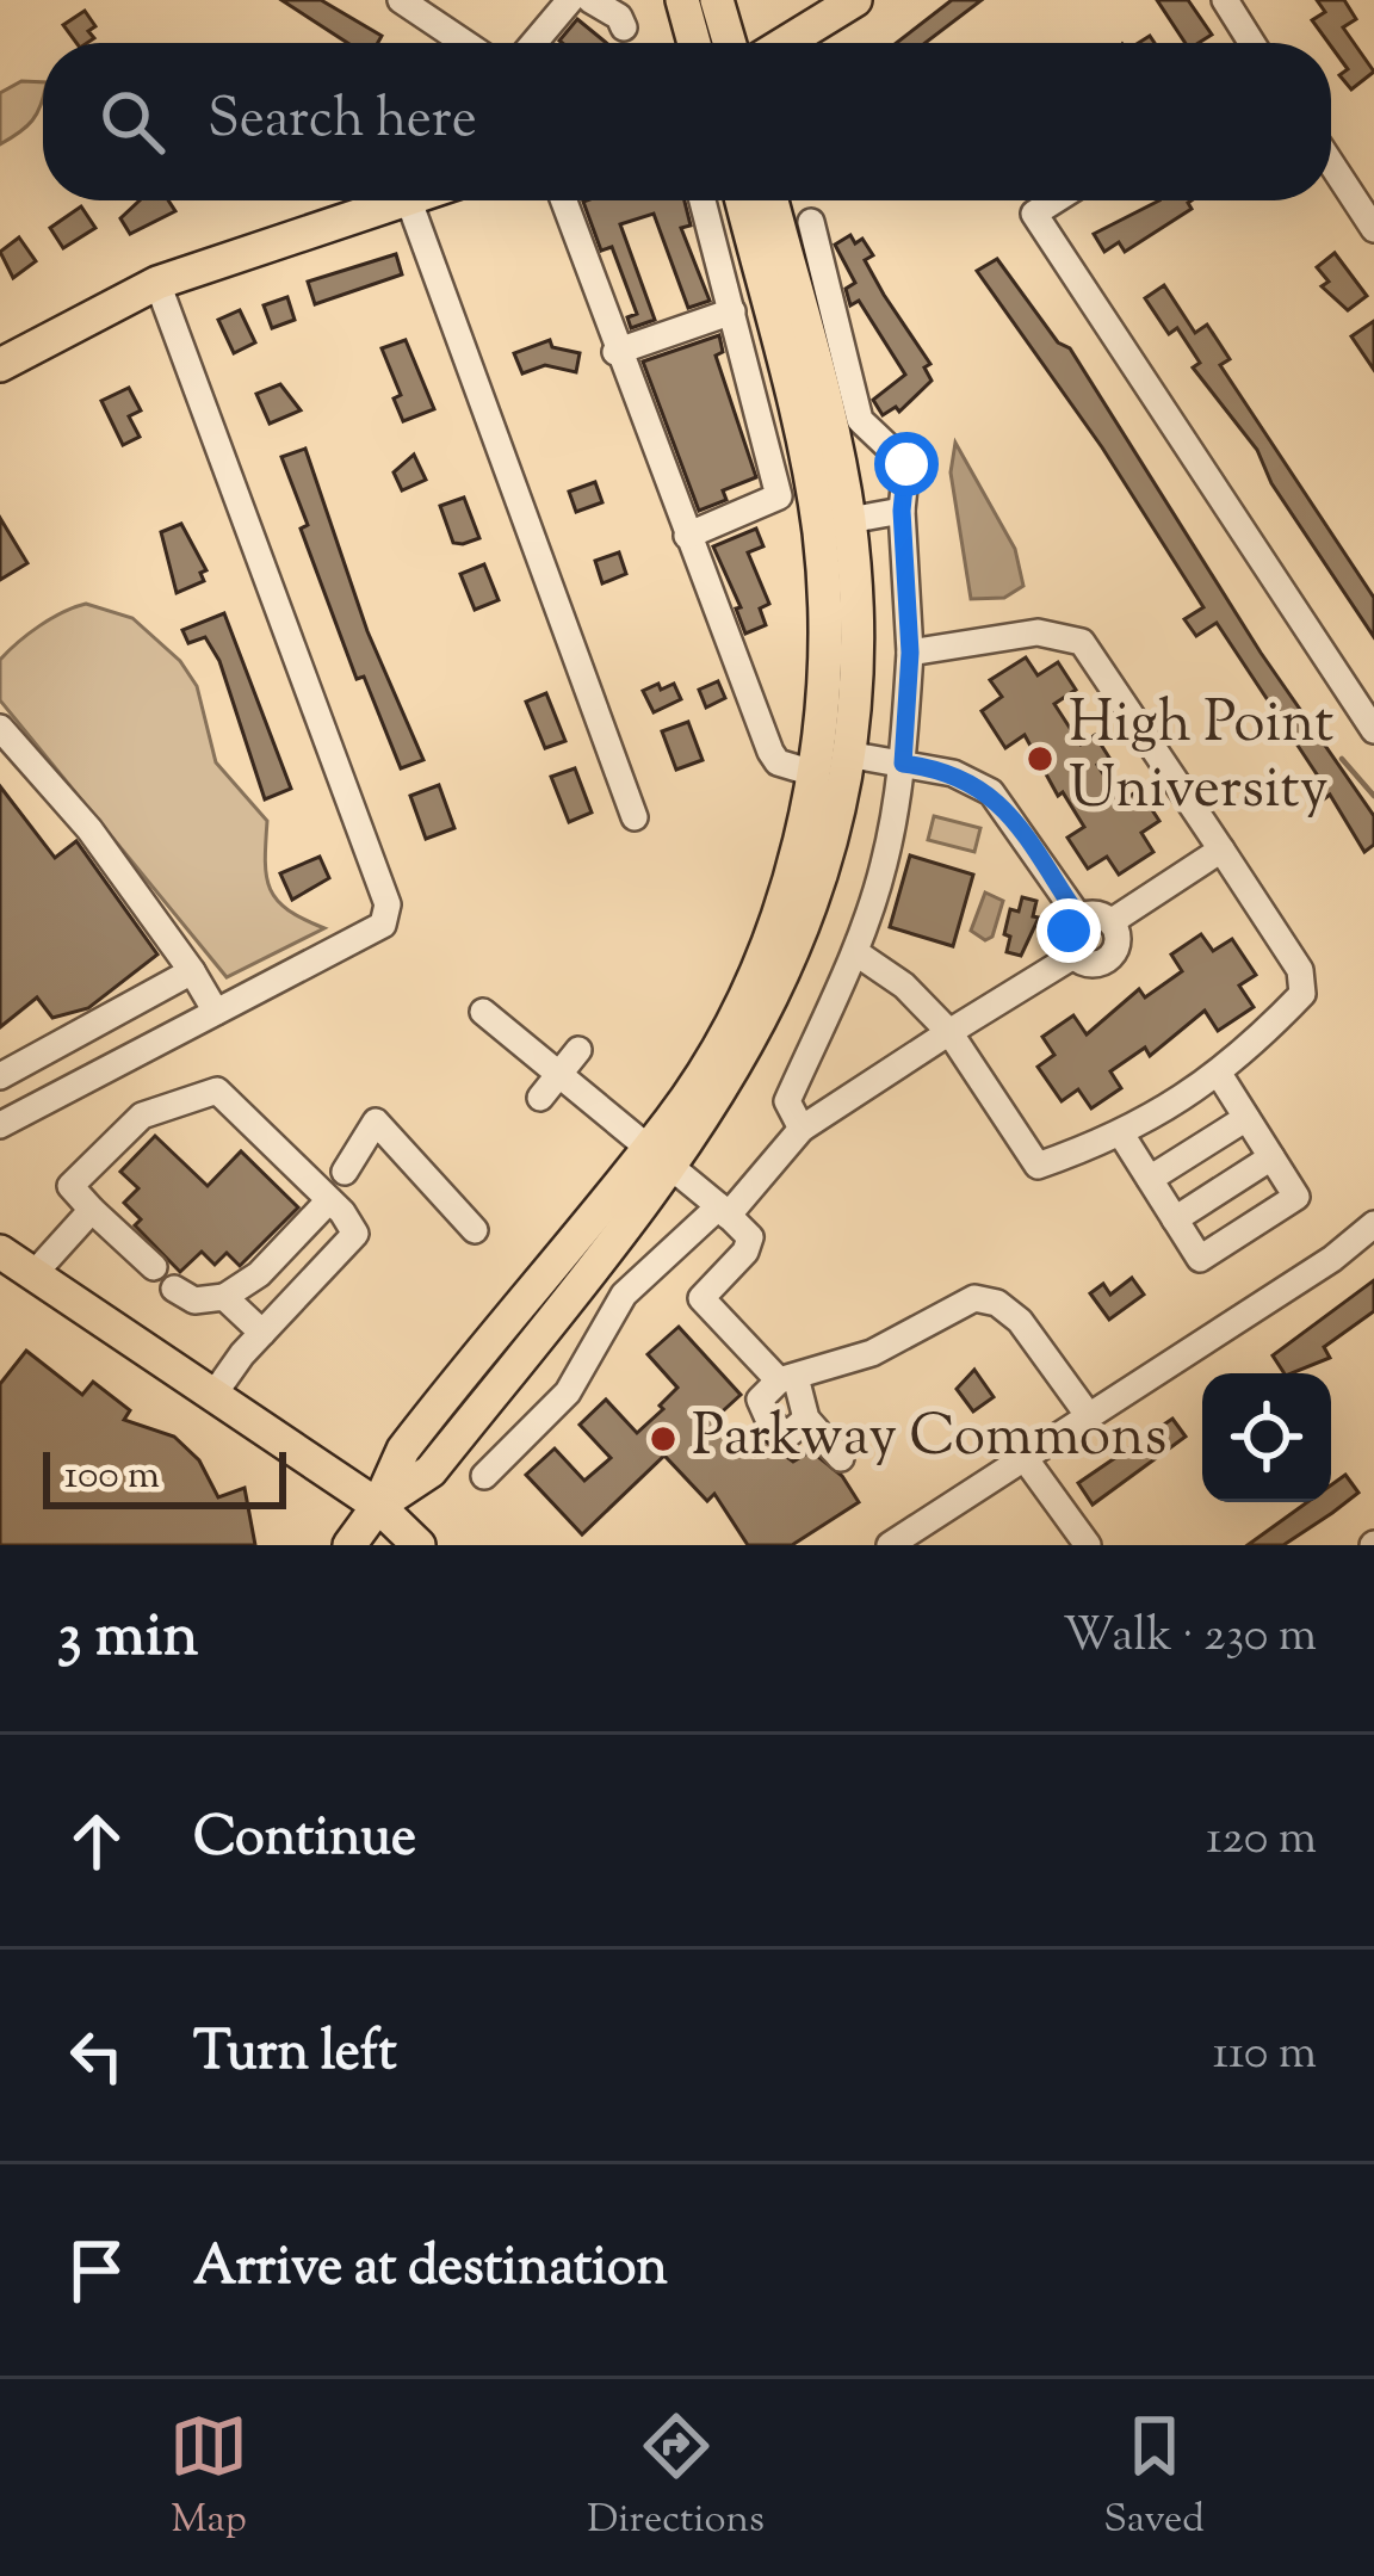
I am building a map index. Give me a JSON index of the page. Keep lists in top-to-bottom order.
{
  "places": ["High Point University", "Parkway Commons"],
  "scale_bar": "100 m",
  "page": {
    "search": "Search here",
    "scale": "100 m",
    "heading": ["3 min", "Walk · 230 m"],
    "list": [
      ["Continue", "120 m"],
      ["Turn left", "110 m"],
      "Arrive at destination"
    ],
    "nav": ["Map", "Directions", "Saved"]
  }
}
